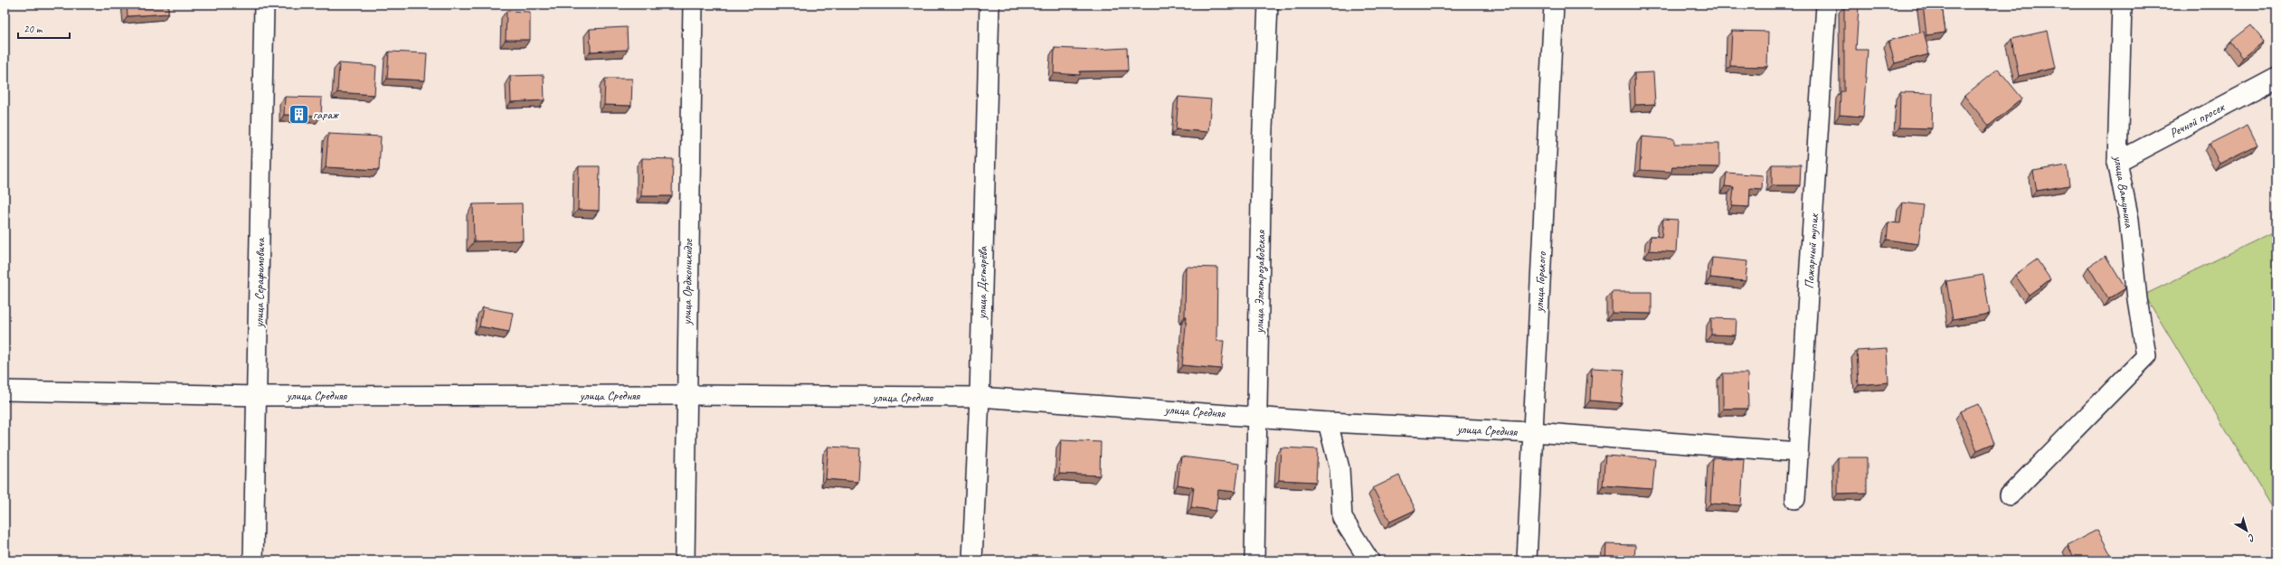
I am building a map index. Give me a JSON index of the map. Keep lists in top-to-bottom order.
{
  "streets": {
    "street": [
      "Речной просек",
      "улица Ватутина",
      "Пожарный тупик",
      "улица Орджоникидзе",
      "улица Электрозаводская",
      "улица Горького",
      "улица Серафимовича",
      "улица Дегтярёва",
      "улица Средняя"
    ]
  },
  "crossings": [
    ["Речной просек", "улица Ватутина"],
    ["Пожарный тупик", "улица Средняя"],
    ["улица Орджоникидзе", "улица Средняя"],
    ["улица Электрозаводская", "улица Средняя"],
    ["улица Горького", "улица Средняя"],
    ["улица Серафимовича", "улица Средняя"],
    ["улица Дегтярёва", "улица Средняя"]
  ],
  "places": {
    "building": ["гараж"]
  },
  "scale_bar": "20 m",
  "north": "bottom right"
}
